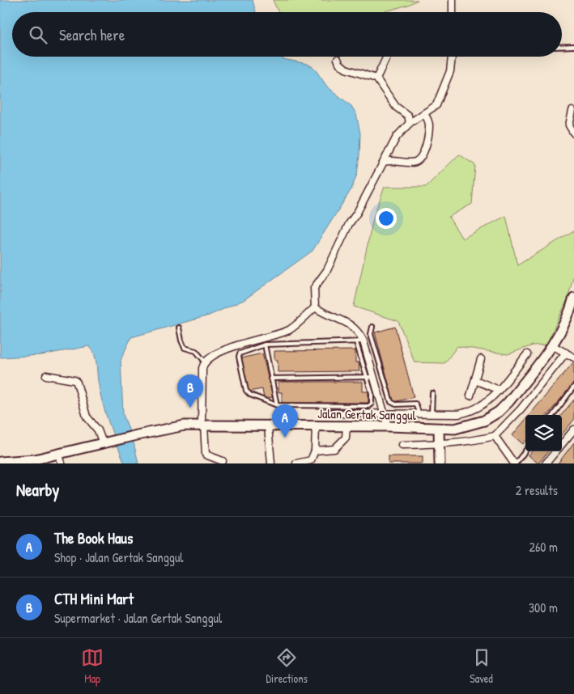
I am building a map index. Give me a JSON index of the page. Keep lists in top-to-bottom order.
{
  "streets": {
    "main road": ["Jalan Gertak Sanggul"]
  },
  "page": {
    "search": "Search here",
    "pins": ["B", "A"],
    "heading": ["Nearby", "2 results"],
    "list": [
      {
        "mark": "A",
        "name": "The Book Haus",
        "note": "Shop · Jalan Gertak Sanggul",
        "value": "260 m"
      },
      {
        "mark": "B",
        "name": "CTH Mini Mart",
        "note": "Supermarket · Jalan Gertak Sanggul",
        "value": "300 m"
      }
    ],
    "nav": ["Map", "Directions", "Saved"]
  }
}
